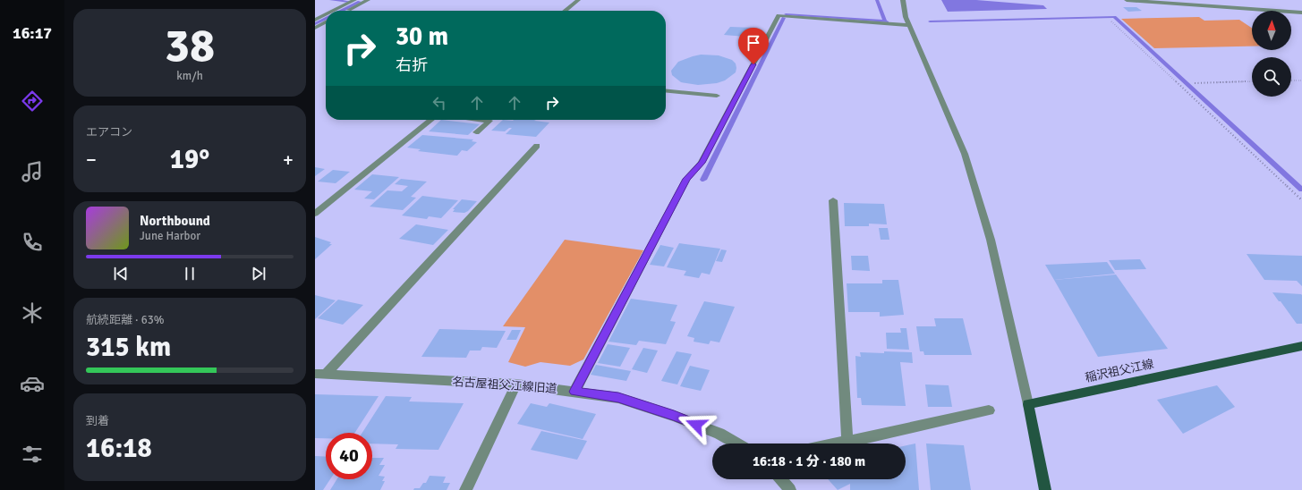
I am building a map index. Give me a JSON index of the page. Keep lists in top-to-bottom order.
{
  "streets": {
    "main road": ["稲沢祖父江線"],
    "street": ["名古屋祖父江線旧道"]
  },
  "north": "top",
  "page": {
    "tabs": "16:17",
    "tile": [
      ["38", "km/h"],
      "エアコン",
      ["航続距離 · 63%", "315 km"],
      ["到着", "16:18"]
    ],
    "turn": ["30 m", "右折"],
    "heat": ["−", "19°", "+"],
    "song": ["Northbound", "June Harbor"],
    "limit": "40",
    "trip": "16:18 · 1 分 · 180 m"
  }
}
